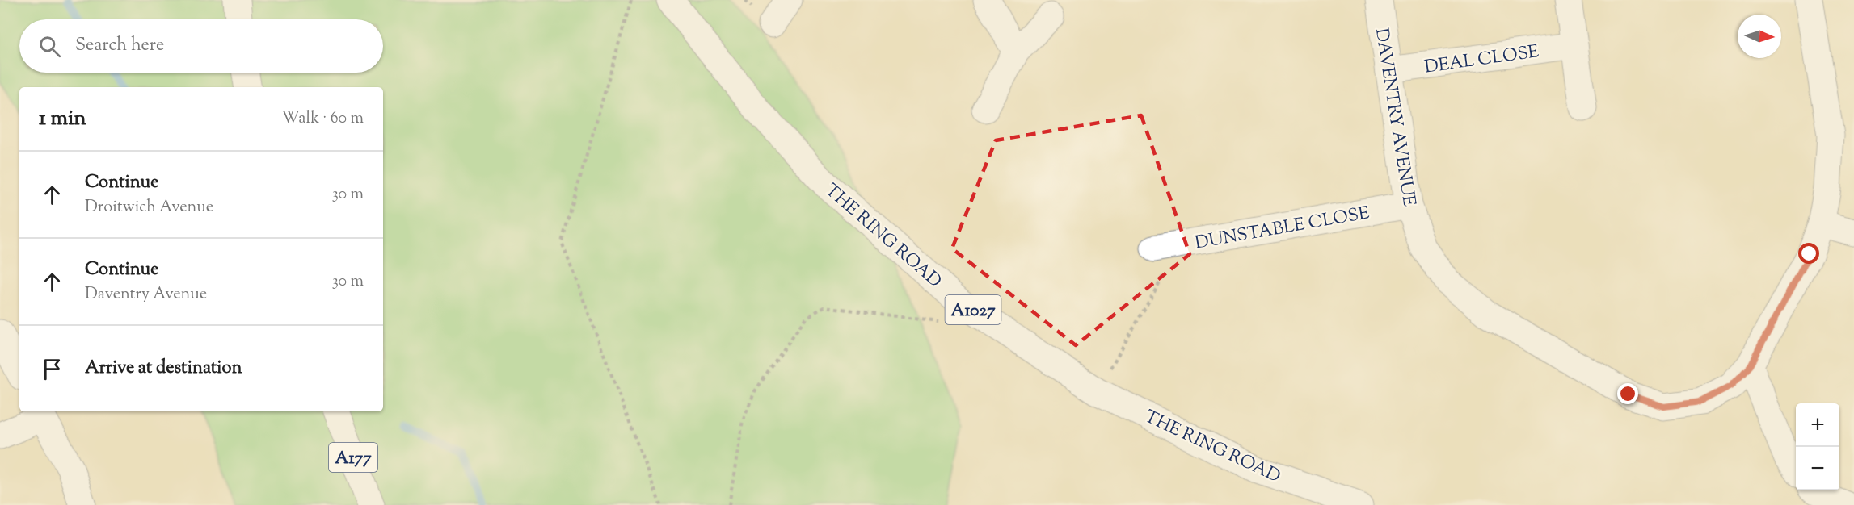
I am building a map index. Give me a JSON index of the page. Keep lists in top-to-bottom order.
{
  "streets": {
    "street": [
      "DEAL CLOSE",
      "DAVENTRY AVENUE",
      "DUNSTABLE CLOSE",
      "THE RING ROAD",
      "A1027",
      "A177"
    ]
  },
  "crossings": [
    ["DEAL CLOSE", "DAVENTRY AVENUE"],
    ["DAVENTRY AVENUE", "DUNSTABLE CLOSE"]
  ],
  "north": "right",
  "page": {
    "search": "Search here",
    "heading": ["1 min", "Walk · 60 m"],
    "list": [
      ["Continue", "Droitwich Avenue", "30 m"],
      ["Continue", "Daventry Avenue", "30 m"],
      "Arrive at destination"
    ],
    "map_buttons": ["+", "−"]
  }
}
